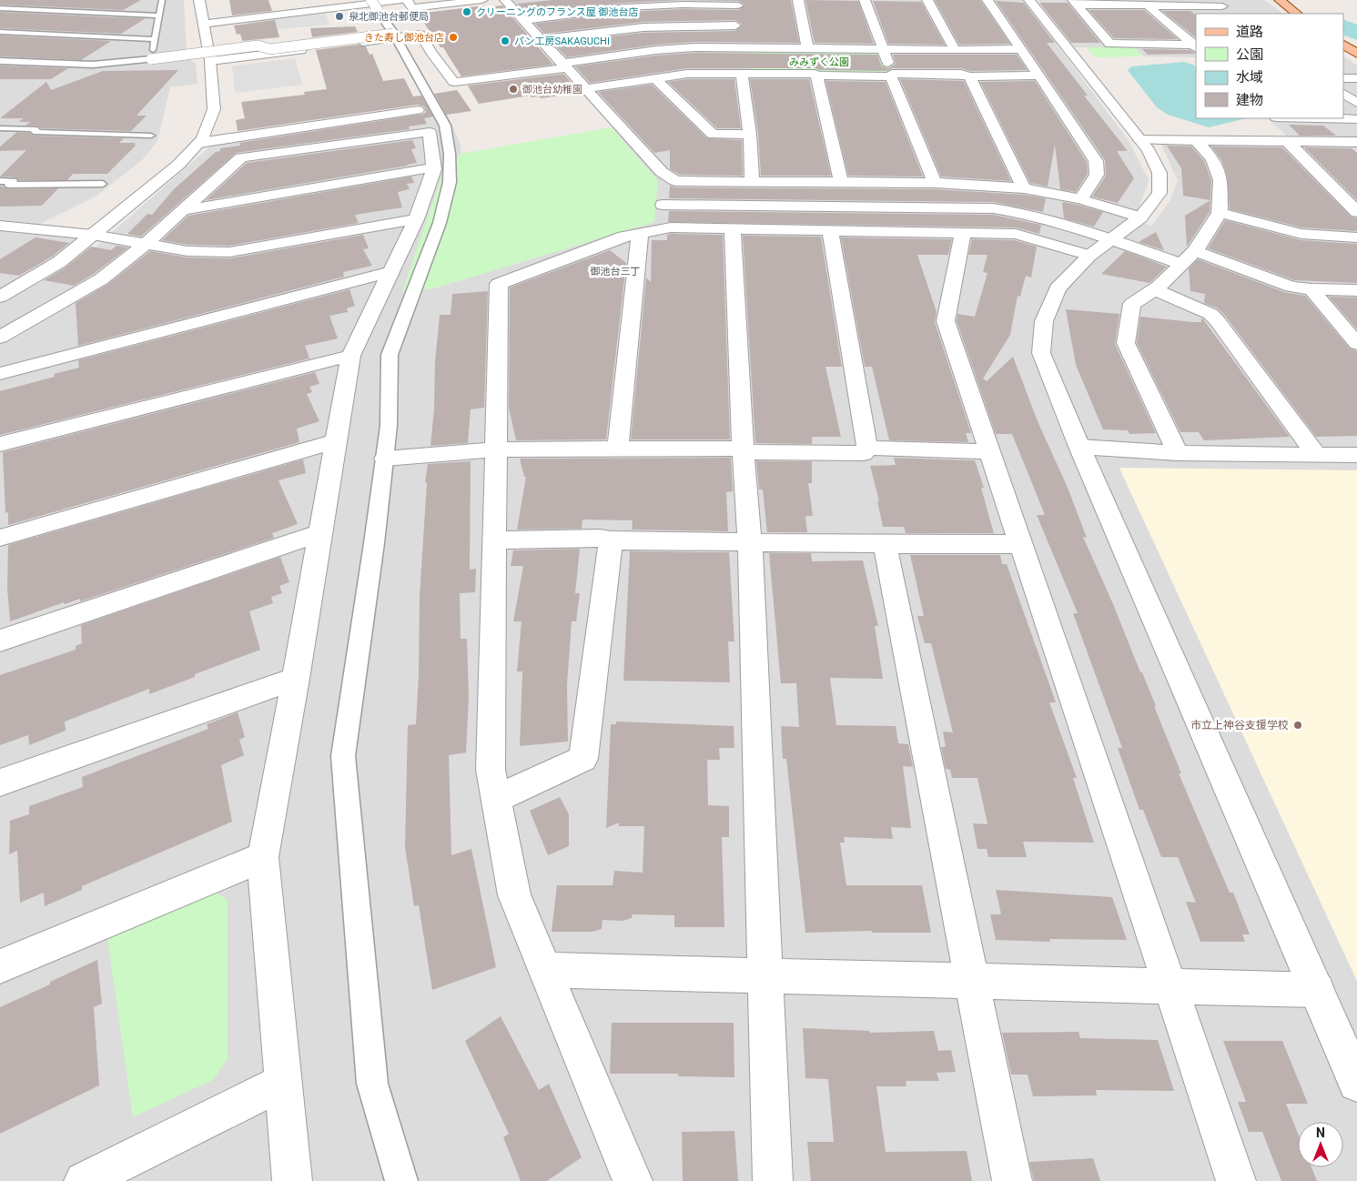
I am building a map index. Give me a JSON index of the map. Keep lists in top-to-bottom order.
{
  "districts": ["御池台三丁"],
  "parks": ["みみずく公園"],
  "places": [
    "クリーニングのフランス屋 御池台店",
    "泉北御池台郵便局",
    "きた寿し御池台店",
    "パン工房SAKAGUCHI",
    "御池台幼稚園",
    "市立上神谷支援学校"
  ],
  "legend": [
    "道路",
    "公園",
    "水域",
    "建物"
  ],
  "north": "top"
}
